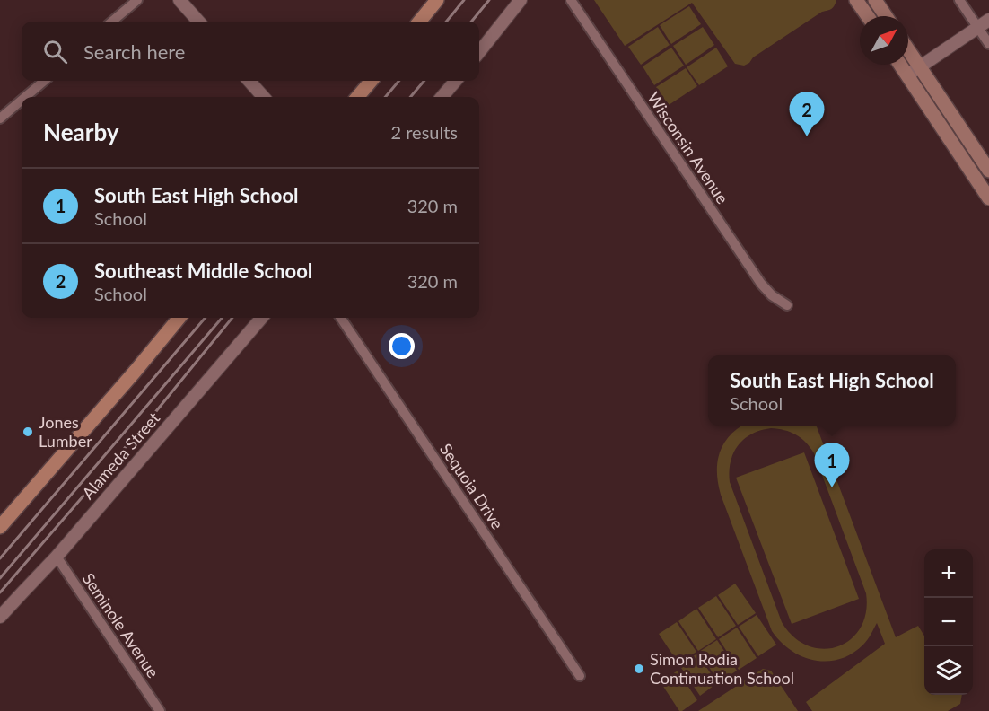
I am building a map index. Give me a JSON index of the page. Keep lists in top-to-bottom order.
{
  "streets": {
    "street": [
      "Wisconsin Avenue",
      "Alameda Street",
      "Sequoia Drive",
      "Seminole Avenue"
    ]
  },
  "crossings": [
    ["Alameda Street", "Seminole Avenue"]
  ],
  "places": ["Jones Lumber", "Simon Rodia Continuation School"],
  "north": "top right",
  "page": {
    "search": "Search here",
    "pins": ["2", "1"],
    "heading": ["Nearby", "2 results"],
    "list": [
      {
        "mark": "1",
        "name": "South East High School",
        "note": "School",
        "value": "320 m"
      },
      {
        "mark": "2",
        "name": "Southeast Middle School",
        "note": "School",
        "value": "320 m"
      }
    ],
    "popup": ["South East High School", "School"],
    "map_buttons": ["+", "−"]
  }
}
